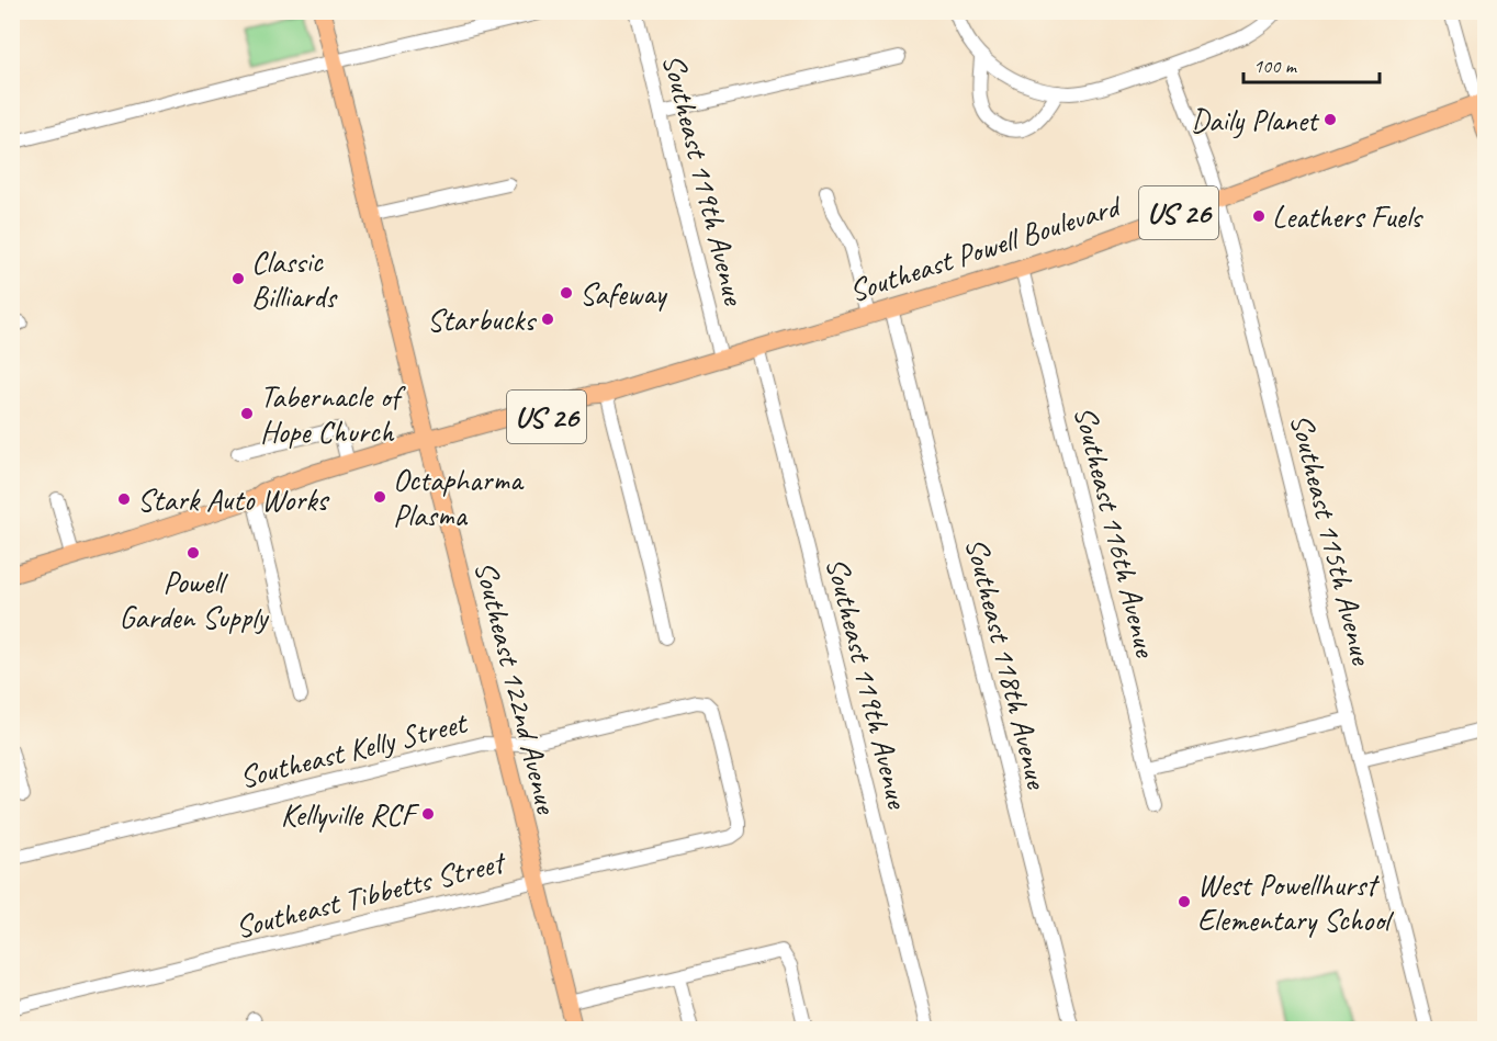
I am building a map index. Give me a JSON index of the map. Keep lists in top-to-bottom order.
{
  "streets": {
    "main road": ["US 26", "Southeast Powell Boulevard", "Southeast 122nd Avenue"],
    "street": [
      "Southeast 119th Avenue",
      "Southeast 116th Avenue",
      "Southeast 115th Avenue",
      "Southeast 118th Avenue",
      "Southeast Kelly Street",
      "Southeast Tibbetts Street"
    ]
  },
  "crossings": [
    ["Southeast 119th Avenue", "Southeast Powell Boulevard"],
    ["Southeast Powell Boulevard", "Southeast 116th Avenue"],
    ["Southeast Powell Boulevard", "Southeast 115th Avenue"],
    ["Southeast Powell Boulevard", "Southeast 118th Avenue"],
    ["Southeast Powell Boulevard", "Southeast 122nd Avenue"],
    ["Southeast 122nd Avenue", "Southeast Kelly Street"],
    ["Southeast 122nd Avenue", "Southeast Tibbetts Street"],
    ["Southeast Kelly Street", "Southeast Tibbetts Street"]
  ],
  "places": [
    "Daily Planet",
    "Leathers Fuels",
    "Classic Billiards",
    "Safeway",
    "Starbucks",
    "Tabernacle of Hope Church",
    "Octapharma Plasma",
    "Stark Auto Works",
    "Powell Garden Supply",
    "Kellyville RCF",
    "West Powellhurst Elementary School"
  ],
  "scale_bar": "100 m"
}
